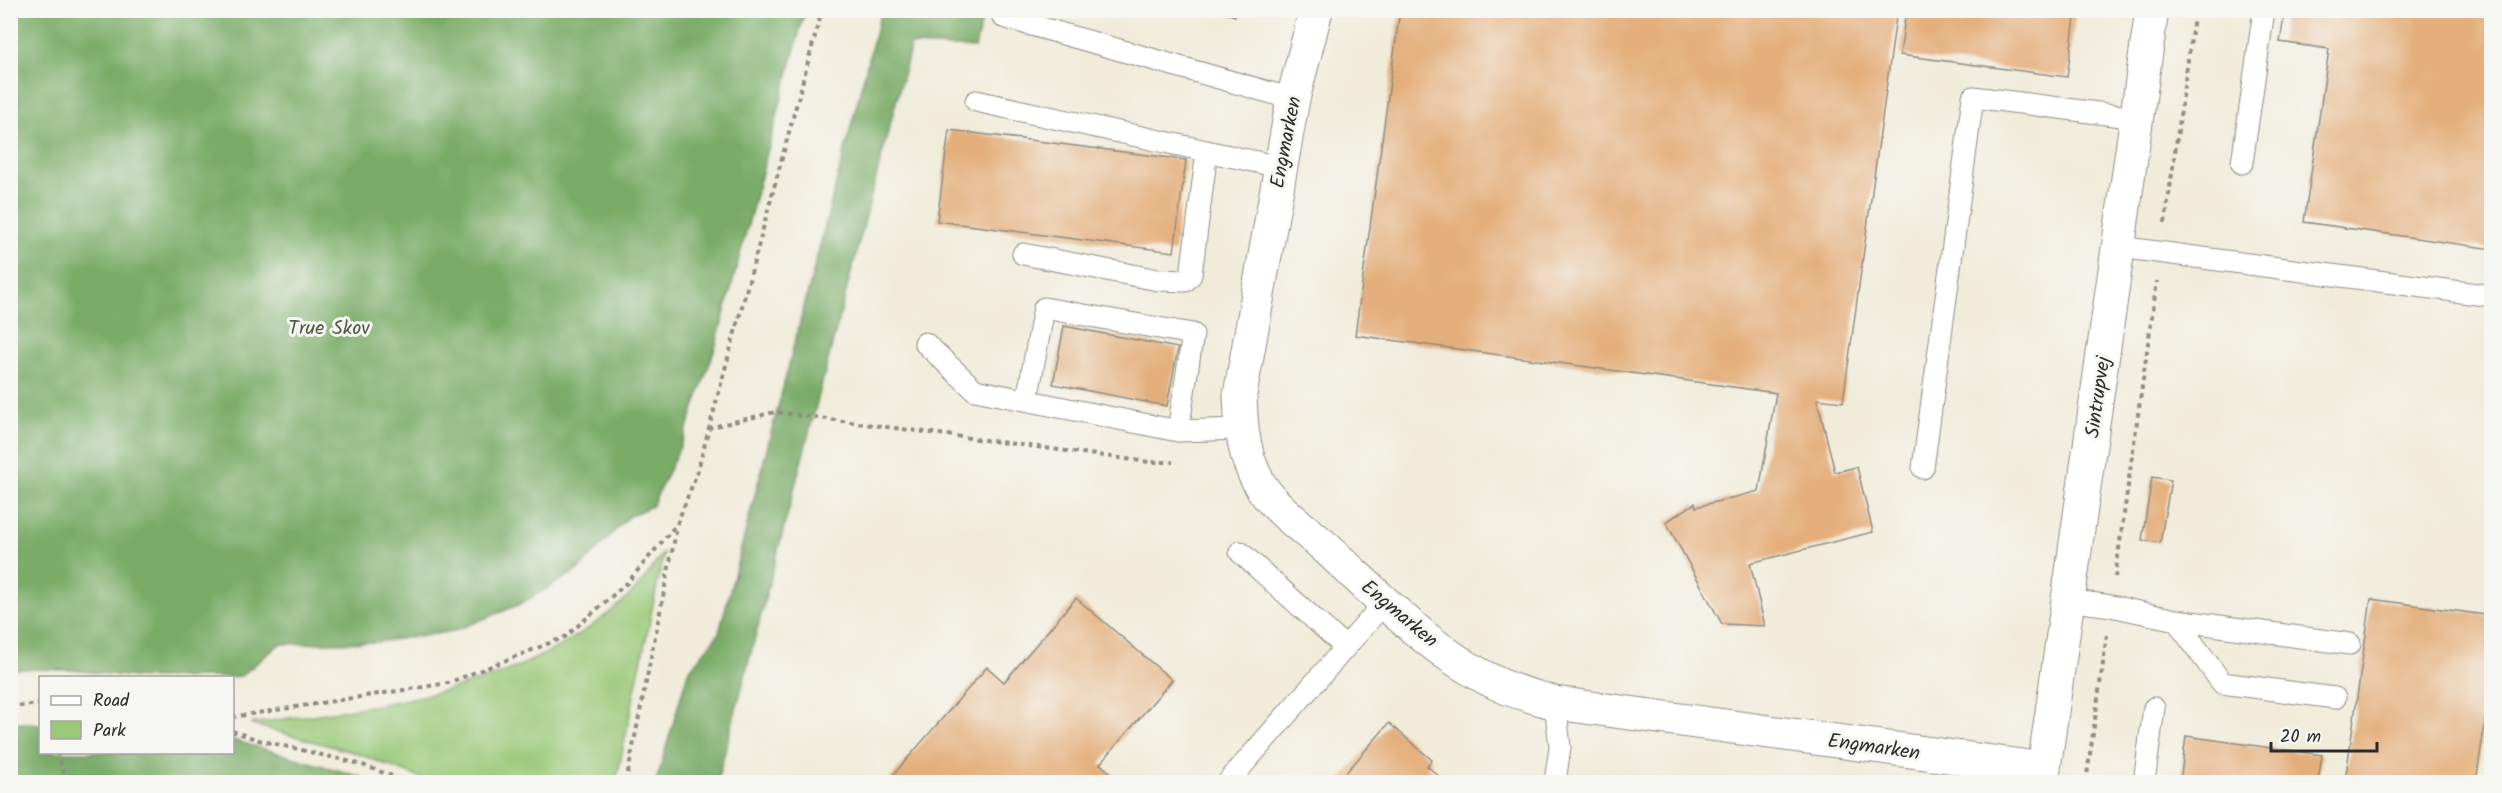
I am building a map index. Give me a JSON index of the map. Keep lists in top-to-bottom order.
{
  "streets": {
    "street": ["Engmarken", "Sintrupvej"]
  },
  "crossings": [
    ["Engmarken", "Sintrupvej"]
  ],
  "parks": ["True Skov"],
  "legend": ["Road", "Park"],
  "scale_bar": "20 m"
}
